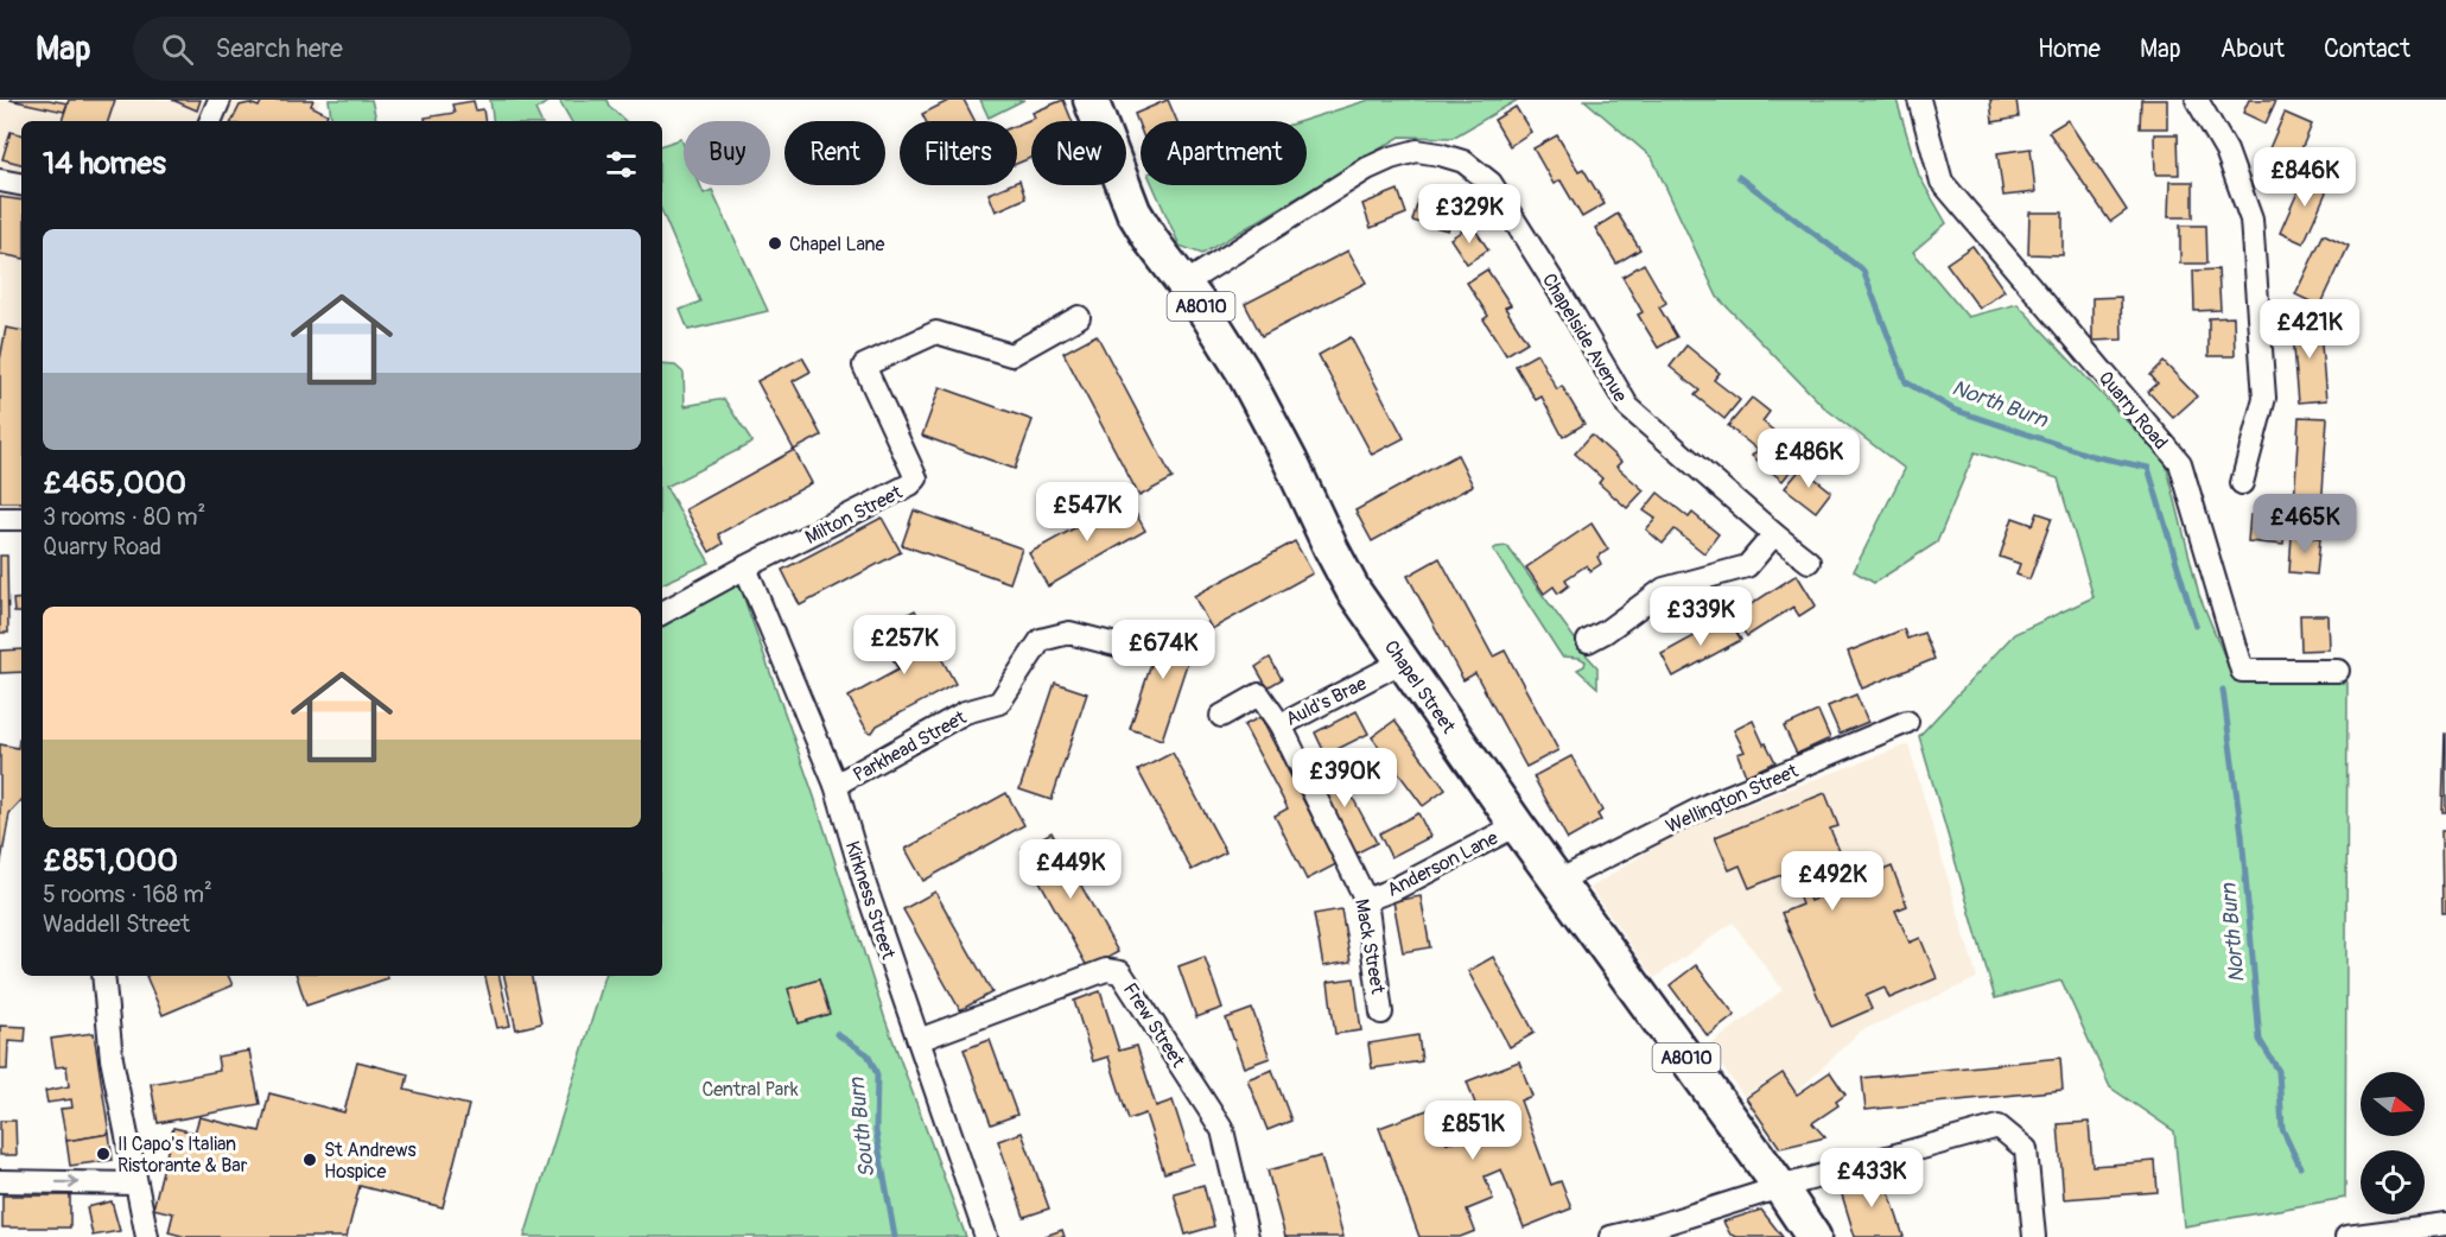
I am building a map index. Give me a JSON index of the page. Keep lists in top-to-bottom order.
{
  "streets": {
    "main road": ["A8010", "Chapel Street"],
    "street": [
      "Chapelside Avenue",
      "Quarry Road",
      "Milton Street",
      "Auld's Brae",
      "Parkhead Street",
      "Wellington Street",
      "Anderson Lane",
      "Kirkness Street",
      "Mack Street",
      "Frew Street"
    ]
  },
  "crossings": [
    ["Chapelside Avenue", "Chapel Street"],
    ["Milton Street", "Kirkness Street"],
    ["Chapel Street", "Auld's Brae"],
    ["Chapel Street", "Wellington Street"],
    ["Chapel Street", "Anderson Lane"],
    ["Auld's Brae", "Mack Street"],
    ["Parkhead Street", "Kirkness Street"],
    ["Anderson Lane", "Mack Street"],
    ["Kirkness Street", "Frew Street"]
  ],
  "water": ["North Burn", "South Burn"],
  "parks": ["Central Park"],
  "places": ["Chapel Lane", "Il Capo's Italian Ristorante & Bar", "St Andrews Hospice"],
  "north": "right",
  "page": {
    "header": "Map",
    "search": "Search here",
    "nav": [
      "Home",
      "Map",
      "About",
      "Contact"
    ],
    "chip": [
      "Buy",
      "Rent",
      "Filters",
      "New",
      "Apartment"
    ],
    "heading": "14 homes",
    "price": [
      "£846K",
      "£329K",
      "£421K",
      "£486K",
      "£547K",
      "£465K",
      "£339K",
      "£257K",
      "£674K",
      "£390K",
      "£449K",
      "£492K",
      "£851K",
      "£433K"
    ],
    "list": [
      {
        "name": "£465,000",
        "note": "3 rooms · 80 m² · Quarry Road"
      },
      {
        "name": "£851,000",
        "note": "5 rooms · 168 m² · Waddell Street"
      }
    ]
  }
}
